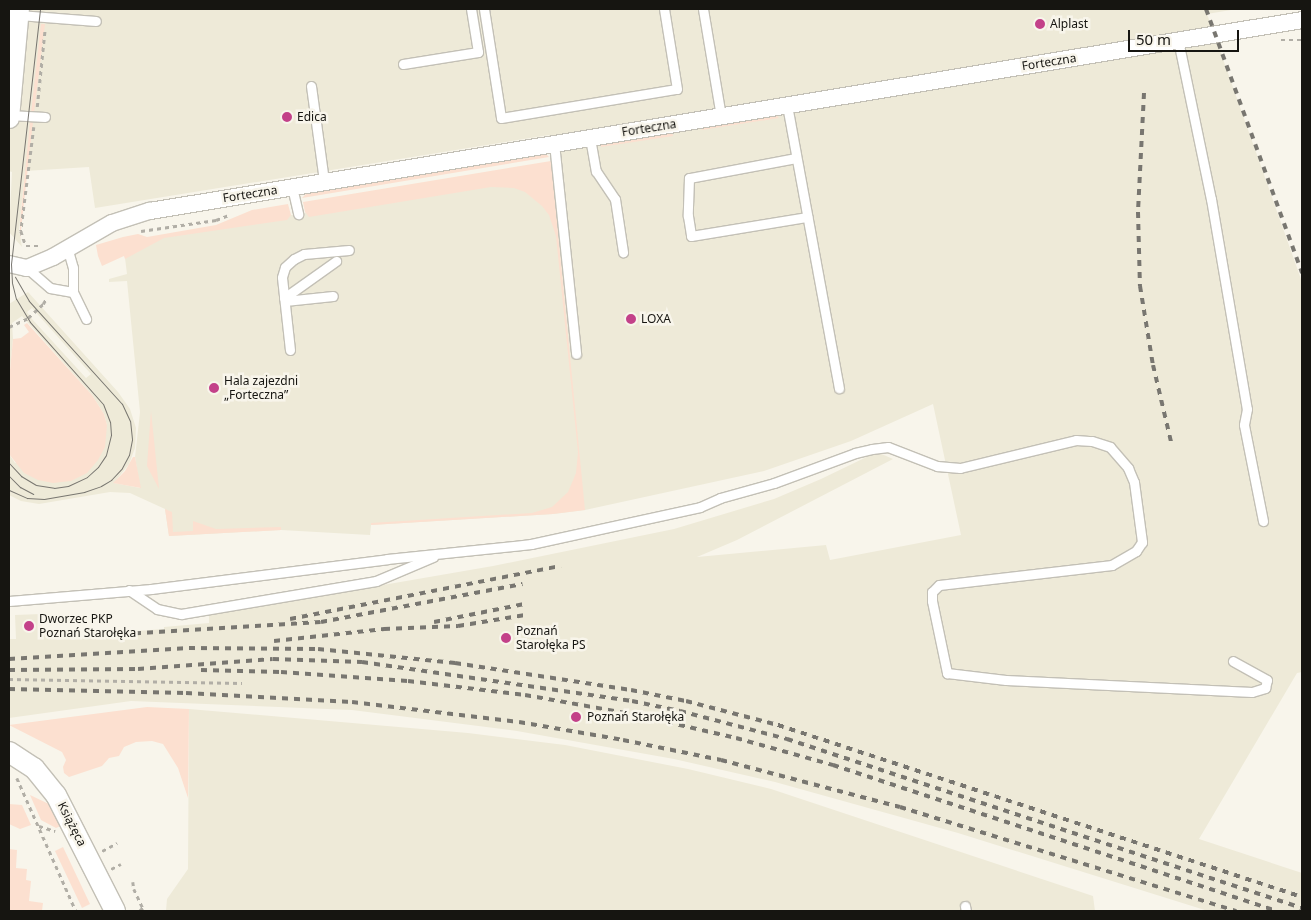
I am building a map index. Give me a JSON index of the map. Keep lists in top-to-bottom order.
{
  "streets": {
    "street": ["Forteczna", "Książęca"]
  },
  "places": [
    "Alplast",
    "Edica",
    "LOXA",
    "Hala zajezdni „Forteczna”",
    "Dworzec PKP Poznań Starołęka",
    "Poznań Starołęka PS",
    "Poznań Starołęka"
  ],
  "scale_bar": "50 m"
}
